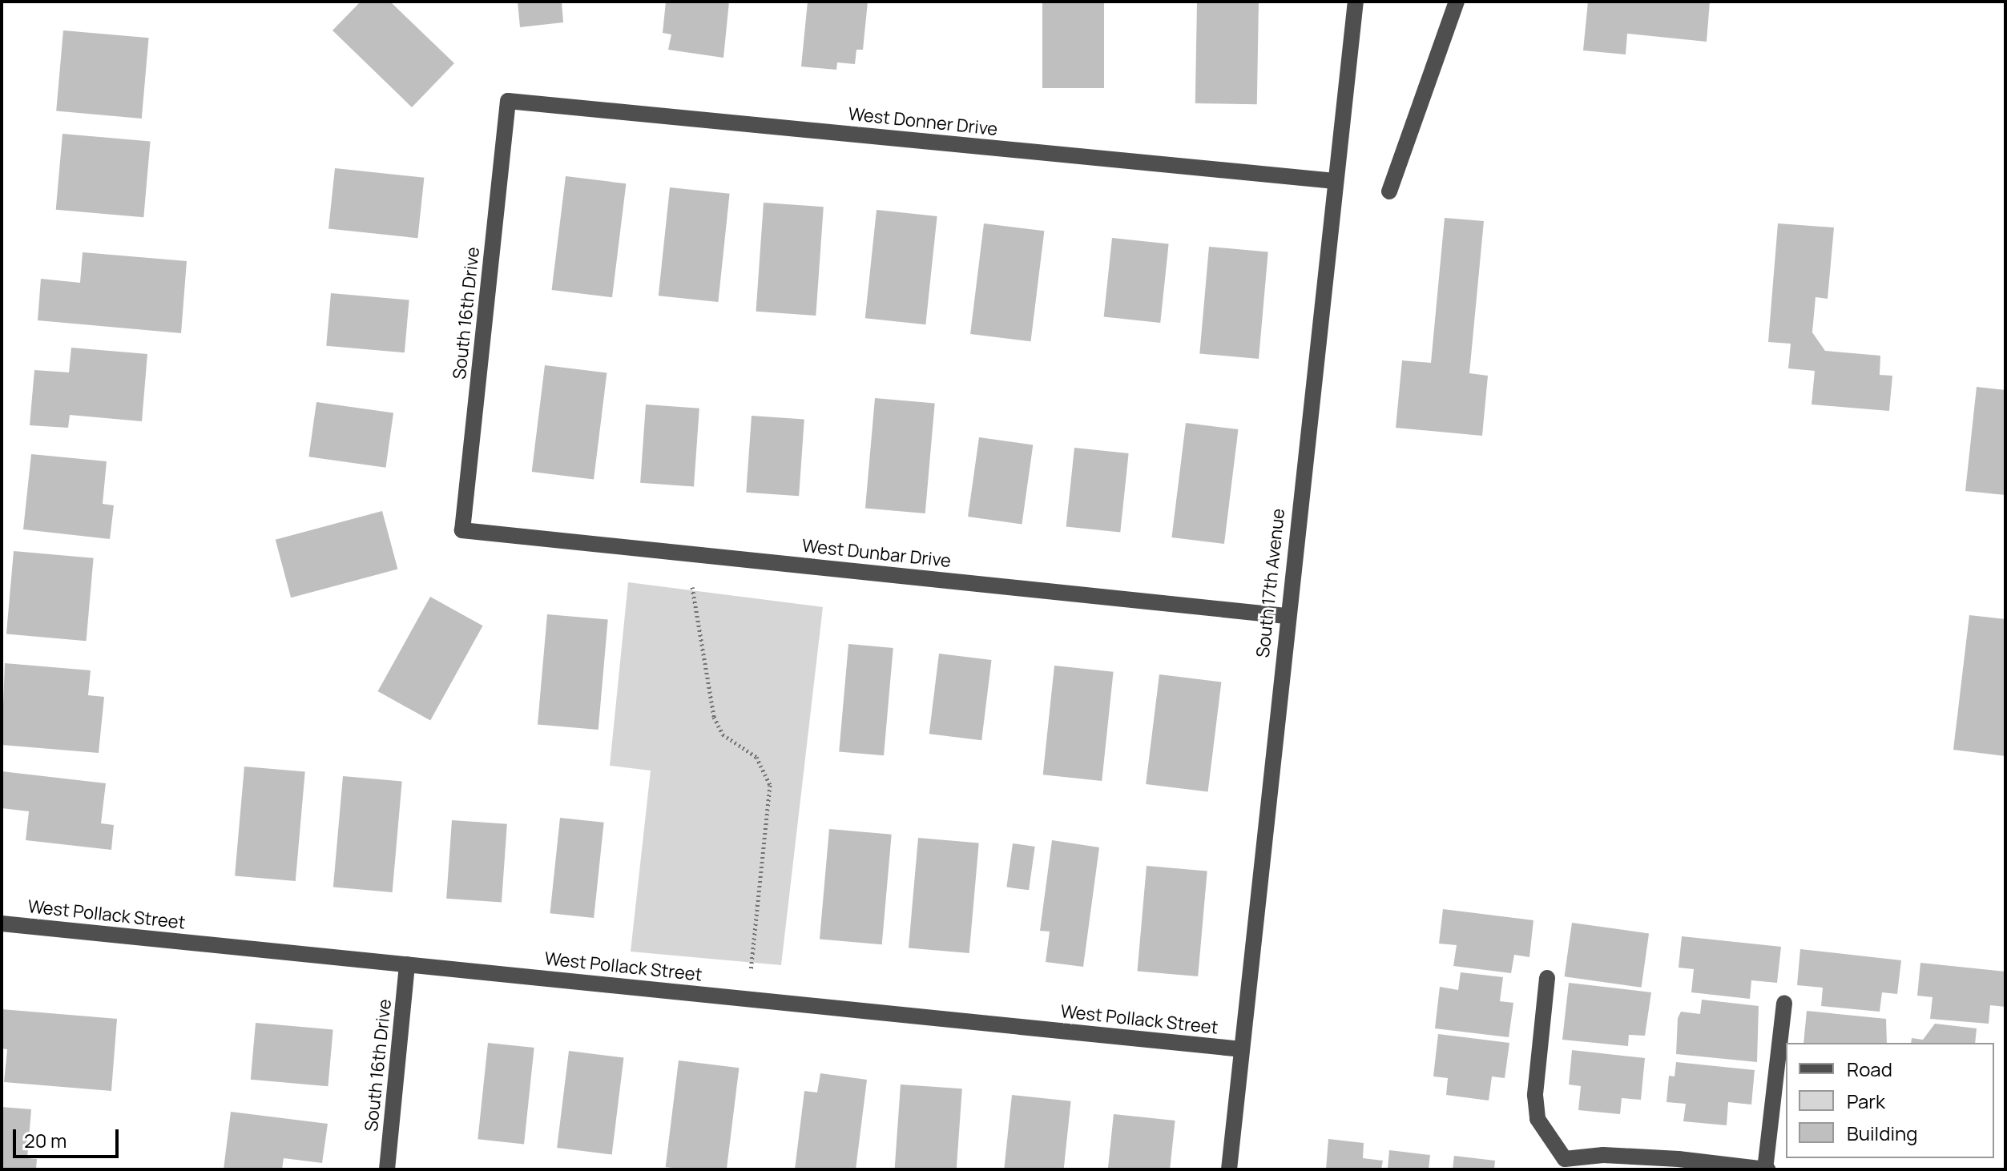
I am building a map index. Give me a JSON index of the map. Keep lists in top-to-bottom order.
{
  "streets": {
    "street": [
      "West Donner Drive",
      "South 16th Drive",
      "West Dunbar Drive",
      "South 17th Avenue",
      "West Pollack Street"
    ]
  },
  "crossings": [
    ["West Donner Drive", "South 16th Drive"],
    ["West Donner Drive", "South 17th Avenue"],
    ["South 16th Drive", "West Dunbar Drive"],
    ["South 16th Drive", "West Pollack Street"],
    ["West Dunbar Drive", "South 17th Avenue"],
    ["South 17th Avenue", "West Pollack Street"]
  ],
  "legend": ["Road", "Park", "Building"],
  "scale_bar": "20 m"
}
